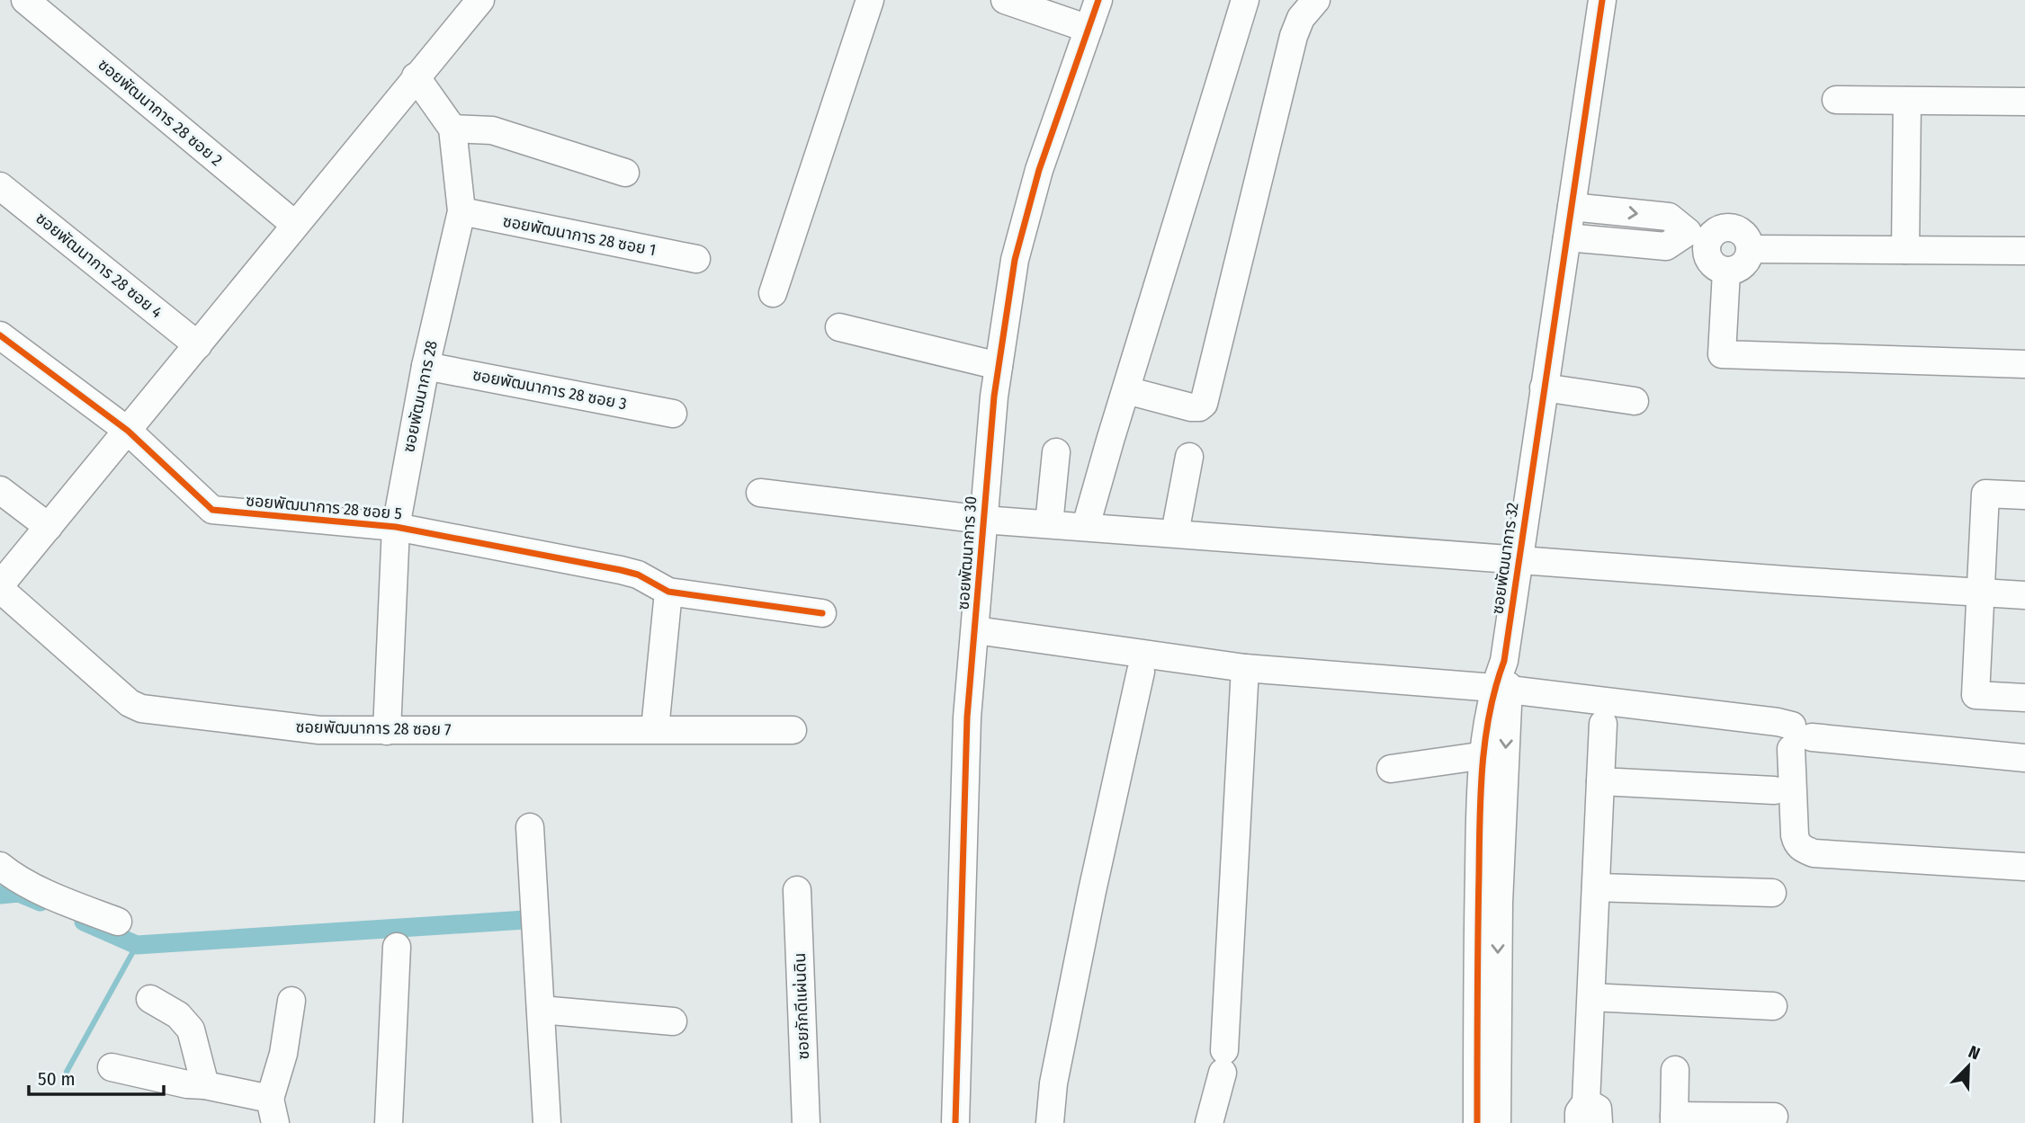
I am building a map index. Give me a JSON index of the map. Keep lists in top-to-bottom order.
{
  "streets": {
    "street": [
      "ซอยพัฒนาการ 28 ซอย 2",
      "ซอยพัฒนาการ 28 ซอย 1",
      "ซอยพัฒนาการ 28 ซอย 4",
      "ซอยพัฒนาการ 28 ซอย 3",
      "ซอยพัฒนาการ 28",
      "ซอยพัฒนาการ 28 ซอย 5",
      "ซอยพัฒนาการ 30",
      "ซอยพัฒนาการ 32",
      "ซอยพัฒนาการ 28 ซอย 7",
      "ซอยภักดีแผ่นดิน"
    ]
  },
  "crossings": [
    ["ซอยพัฒนาการ 28 ซอย 1", "ซอยพัฒนาการ 28"],
    ["ซอยพัฒนาการ 28 ซอย 3", "ซอยพัฒนาการ 28"],
    ["ซอยพัฒนาการ 28", "ซอยพัฒนาการ 28 ซอย 5"],
    ["ซอยพัฒนาการ 28", "ซอยพัฒนาการ 28 ซอย 7"]
  ],
  "scale_bar": "50 m",
  "north": "top right"
}
